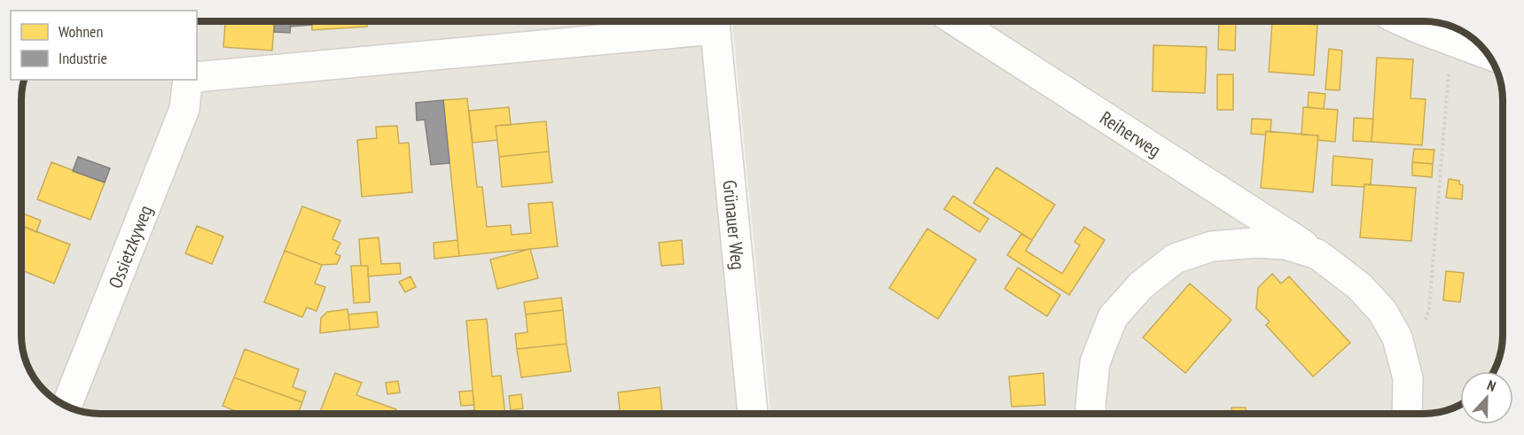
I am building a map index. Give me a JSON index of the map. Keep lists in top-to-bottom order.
{
  "streets": {
    "street": ["Reiherweg", "Grünauer Weg", "Ossietzkyweg"]
  },
  "legend": ["Wohnen", "Industrie"],
  "north": "top"
}
